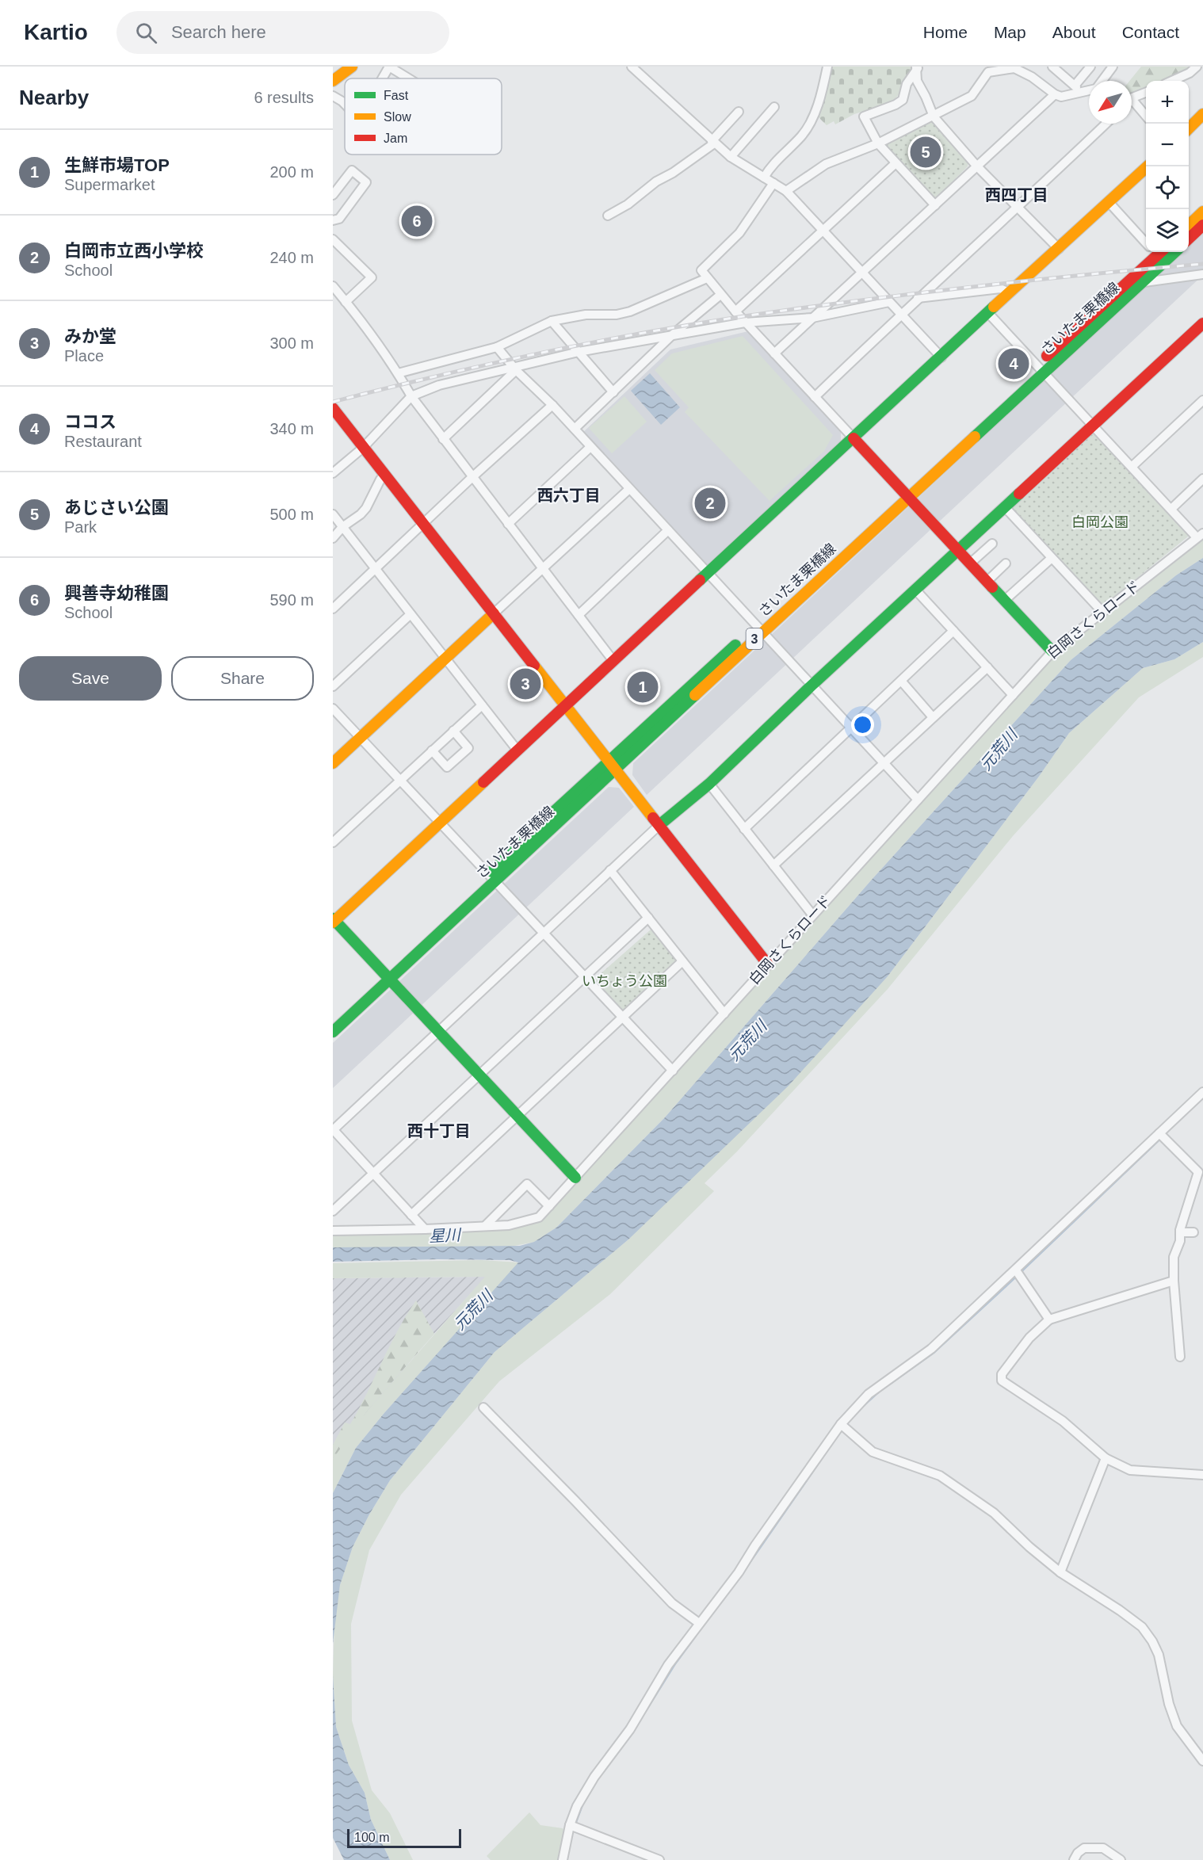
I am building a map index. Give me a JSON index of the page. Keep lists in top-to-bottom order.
{
  "streets": {
    "street": ["さいたま栗橋線", "白岡さくらロード", "3"]
  },
  "districts": ["西四丁目", "西六丁目", "西十丁目"],
  "water": ["元荒川", "星川"],
  "parks": ["白岡公園", "いちょう公園"],
  "legend": ["Fast", "Slow", "Jam"],
  "scale_bar": "100 m",
  "north": "bottom left",
  "page": {
    "header": "Kartio",
    "search": "Search here",
    "nav": [
      "Home",
      "Map",
      "About",
      "Contact"
    ],
    "heading": ["Nearby", "6 results"],
    "map_buttons": ["+", "−"],
    "list": [
      {
        "mark": "1",
        "name": "生鮮市場TOP",
        "note": "Supermarket",
        "value": "200 m"
      },
      {
        "mark": "2",
        "name": "白岡市立西小学校",
        "note": "School",
        "value": "240 m"
      },
      {
        "mark": "3",
        "name": "みか堂",
        "note": "Place",
        "value": "300 m"
      },
      {
        "mark": "4",
        "name": "ココス",
        "note": "Restaurant",
        "value": "340 m"
      },
      {
        "mark": "5",
        "name": "あじさい公園",
        "note": "Park",
        "value": "500 m"
      },
      {
        "mark": "6",
        "name": "興善寺幼稚園",
        "note": "School",
        "value": "590 m"
      }
    ],
    "pins": [
      "5",
      "6",
      "4",
      "2",
      "3",
      "1"
    ],
    "buttons": ["Save", "Share"],
    "scale": "100 m"
  }
}
